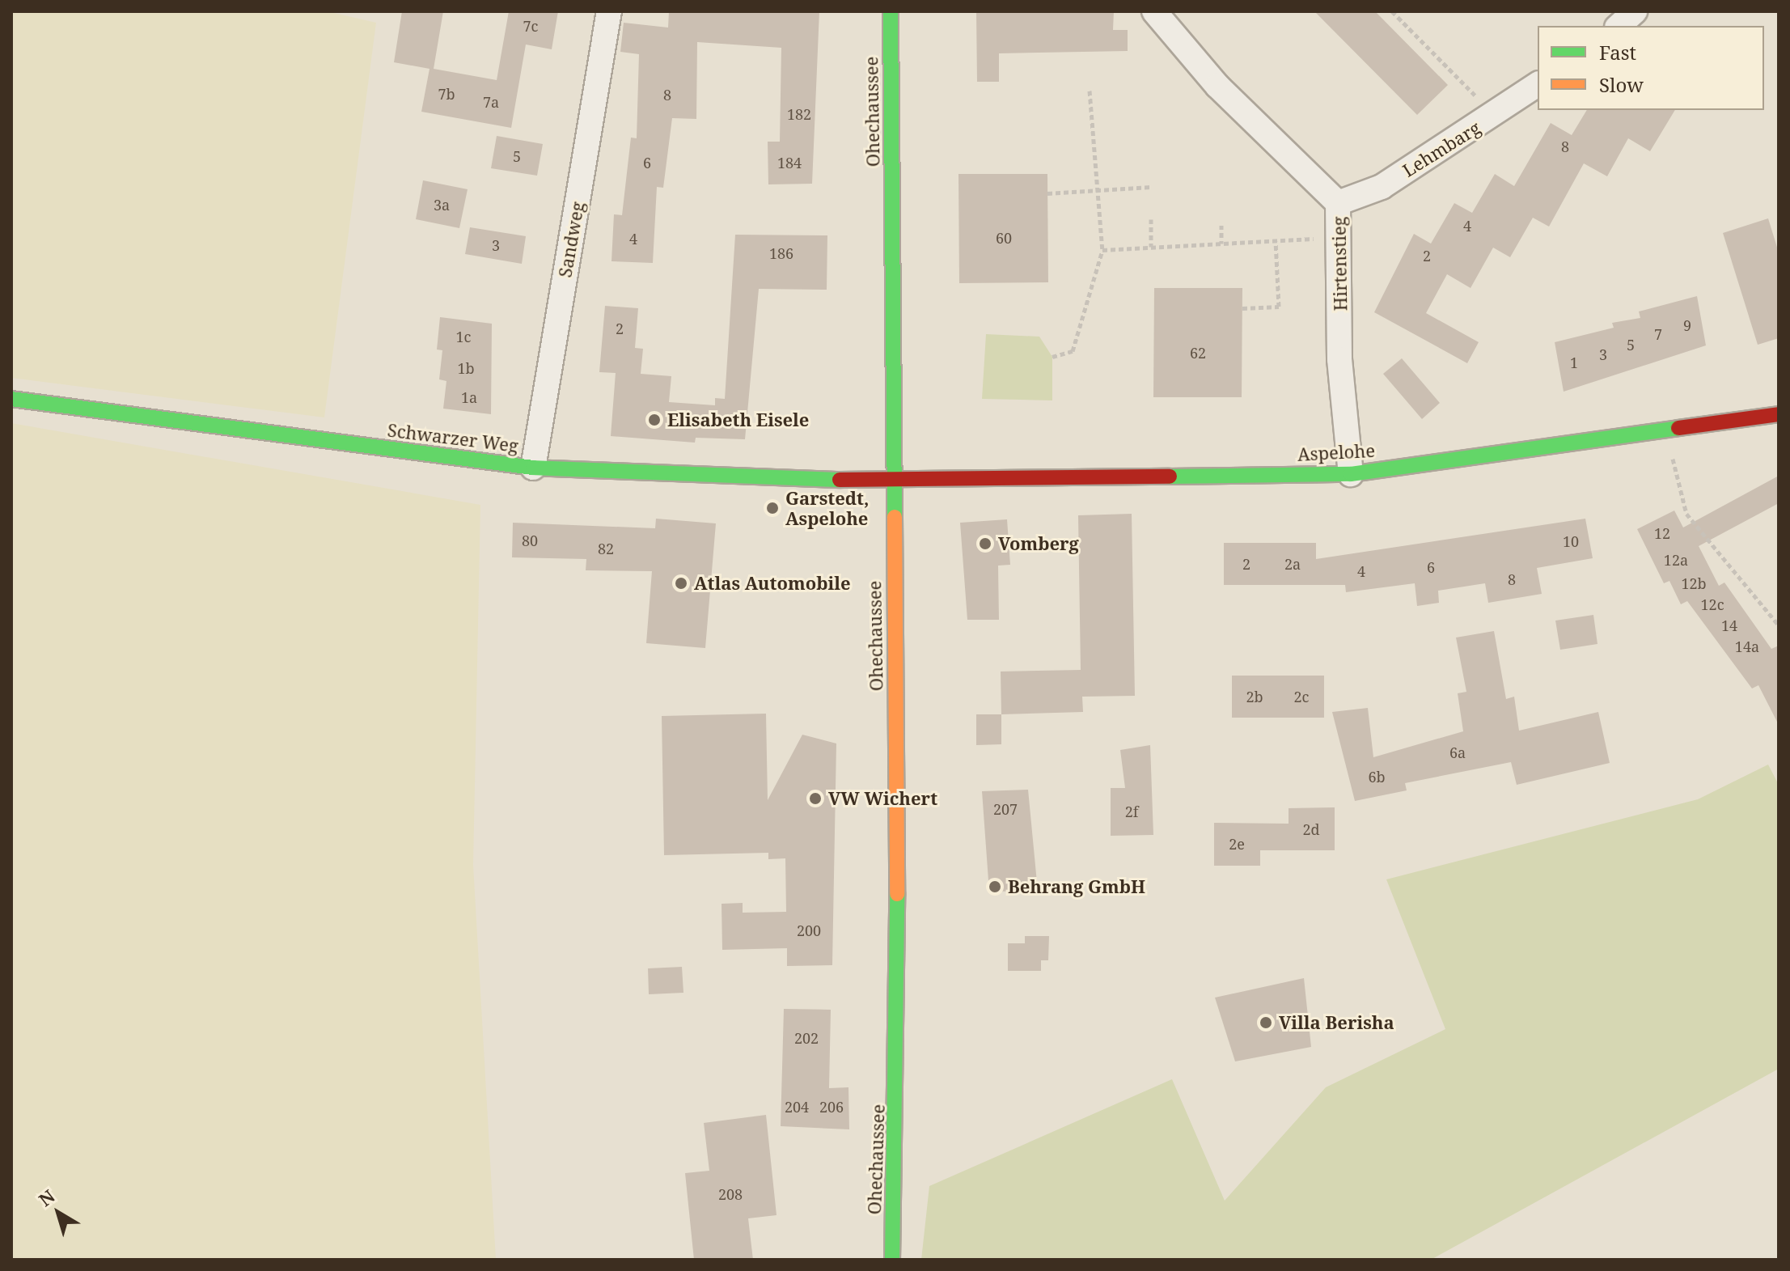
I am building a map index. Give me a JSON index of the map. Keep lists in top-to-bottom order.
{
  "streets": {
    "street": [
      "Ohechaussee",
      "Lehmbarg",
      "Sandweg",
      "Hirtenstieg",
      "Schwarzer Weg",
      "Aspelohe"
    ]
  },
  "crossings": [
    ["Ohechaussee", "Schwarzer Weg"],
    ["Ohechaussee", "Aspelohe"],
    ["Lehmbarg", "Hirtenstieg"],
    ["Sandweg", "Schwarzer Weg"],
    ["Hirtenstieg", "Aspelohe"],
    ["Schwarzer Weg", "Aspelohe"]
  ],
  "places": [
    "Elisabeth Eisele",
    "Garstedt, Aspelohe",
    "Vomberg",
    "Atlas Automobile",
    "VW Wichert",
    "Behrang GmbH",
    "Villa Berisha"
  ],
  "house_numbers": [
    "7c",
    "7b",
    "8",
    "7a",
    "182",
    "8",
    "5",
    "6",
    "184",
    "3a",
    "4",
    "60",
    "4",
    "3",
    "186",
    "2",
    "9",
    "2",
    "7",
    "1c",
    "5",
    "62",
    "3",
    "1",
    "1b",
    "1a",
    "12",
    "80",
    "10",
    "82",
    "12a",
    "2",
    "2a",
    "6",
    "4",
    "8",
    "12b",
    "12c",
    "14",
    "14a",
    "2b",
    "2c",
    "6a",
    "6b",
    "207",
    "2f",
    "2d",
    "2e",
    "200",
    "202",
    "204",
    "206",
    "208"
  ],
  "legend": ["Fast", "Slow"],
  "north": "top left"
}
